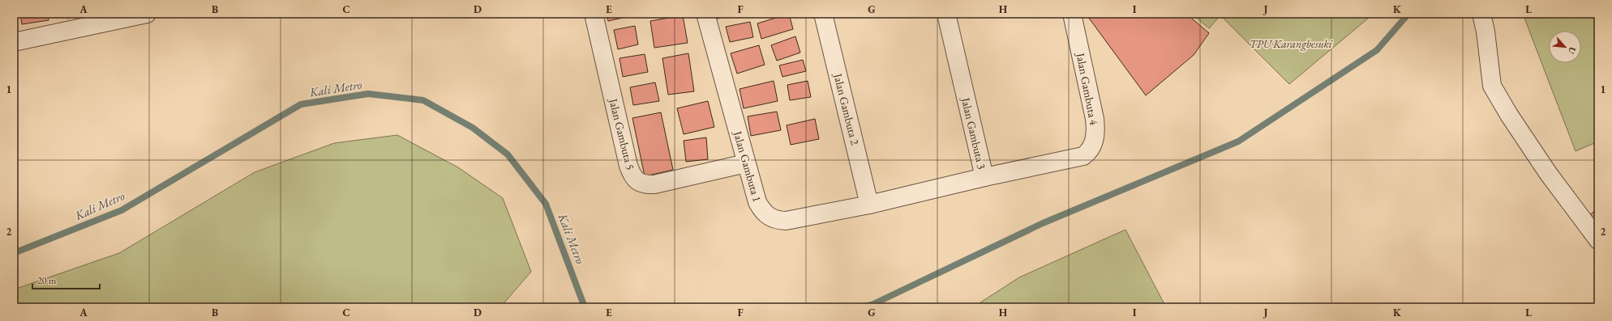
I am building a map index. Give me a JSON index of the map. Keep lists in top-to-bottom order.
{
  "streets": {
    "street": [
      "Jalan Gambuta 4",
      "Jalan Gambuta 2",
      "Jalan Gambuta 3",
      "Jalan Gambuta 5",
      "Jalan Gambuta 1"
    ]
  },
  "crossings": [
    ["Jalan Gambuta 4", "Jalan Gambuta 3"],
    ["Jalan Gambuta 2", "Jalan Gambuta 3"],
    ["Jalan Gambuta 2", "Jalan Gambuta 1"],
    ["Jalan Gambuta 3", "Jalan Gambuta 1"],
    ["Jalan Gambuta 5", "Jalan Gambuta 1"]
  ],
  "water": ["Kali Metro"],
  "parks": ["TPU Karangbesuki"],
  "scale_bar": "20 m",
  "north": "bottom right",
  "grid": {
    "columns": [
      "A",
      "B",
      "C",
      "D",
      "E",
      "F",
      "G",
      "H",
      "I",
      "J",
      "K",
      "L"
    ],
    "rows": ["1", "2"]
  }
}
